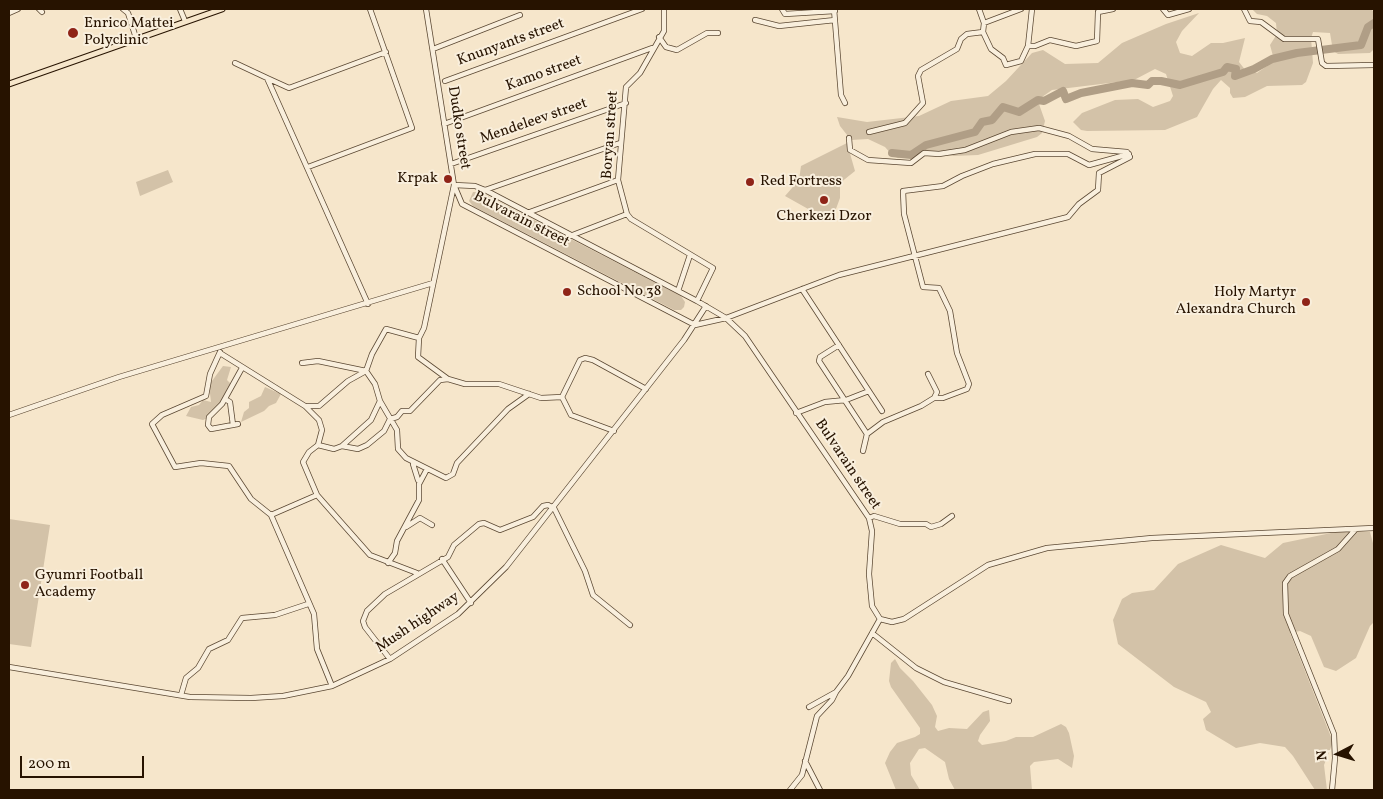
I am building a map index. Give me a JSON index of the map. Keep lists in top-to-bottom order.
{
  "streets": {
    "street": [
      "Knunyants street",
      "Kamo street",
      "Mendeleev street",
      "Dudko street",
      "Boryan street",
      "Bulvarain street",
      "Mush highway"
    ]
  },
  "crossings": [
    ["Kamo street", "Dudko street"],
    ["Kamo street", "Boryan street"],
    ["Mendeleev street", "Dudko street"],
    ["Mendeleev street", "Boryan street"],
    ["Dudko street", "Bulvarain street"],
    ["Bulvarain street", "Mush highway"]
  ],
  "places": [
    "Enrico Mattei Polyclinic",
    "Krpak",
    "Red Fortress",
    "Cherkezi Dzor",
    "School No 38",
    "Holy Martyr Alexandra Church",
    "Gyumri Football Academy"
  ],
  "scale_bar": "200 m",
  "north": "left"
}
